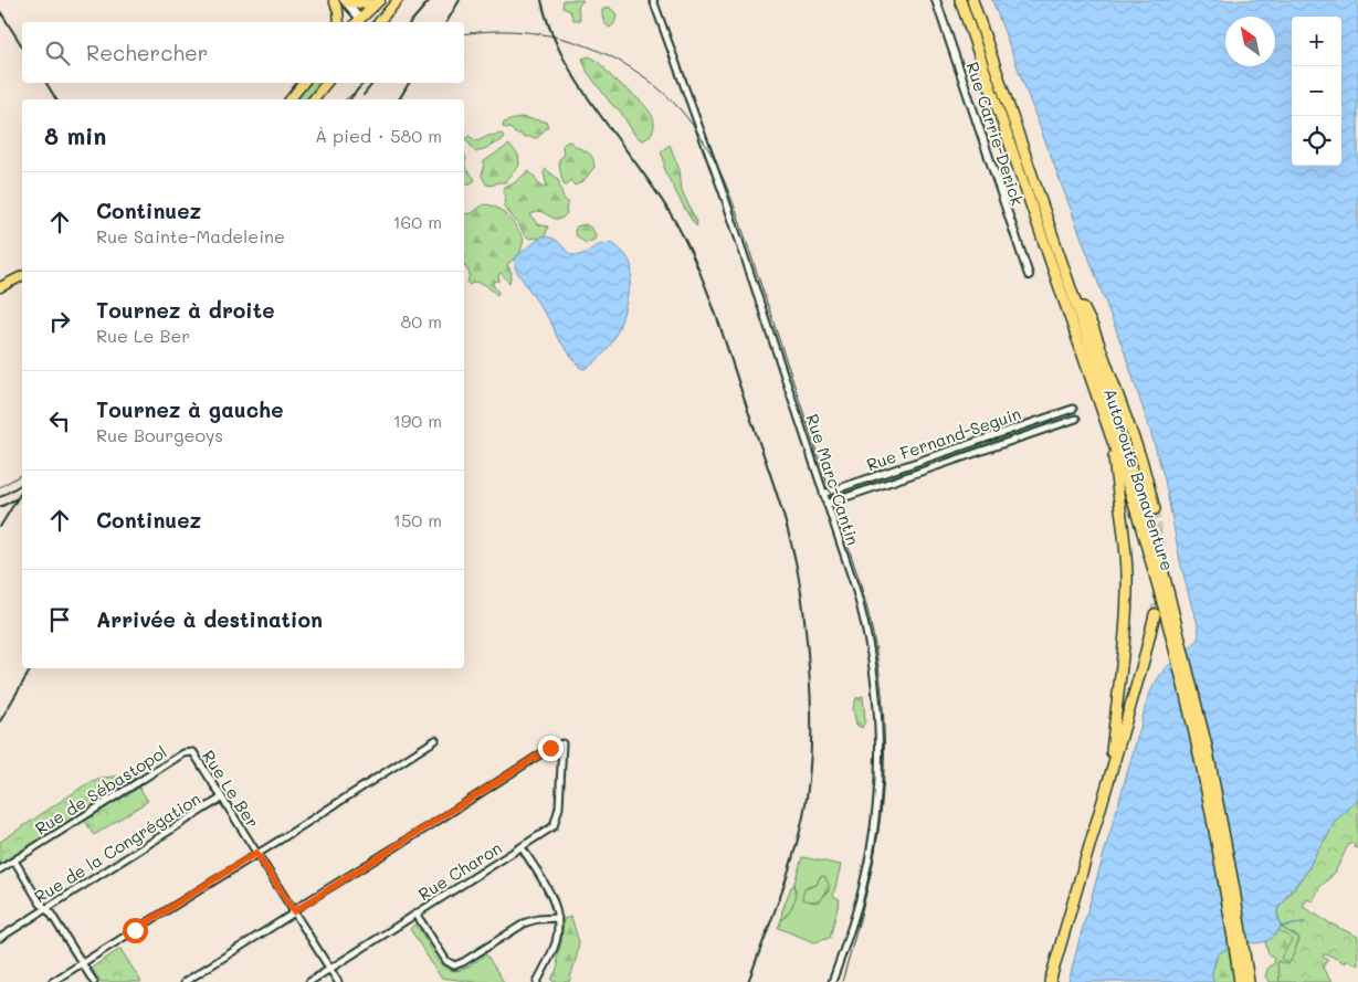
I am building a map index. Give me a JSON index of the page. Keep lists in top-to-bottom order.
{
  "streets": {
    "highway": ["Autoroute Bonaventure"],
    "street": [
      "Rue Carrie-Derick",
      "Rue Fernand-Seguin",
      "Rue Marc-Cantin",
      "Rue Le Ber",
      "Rue de Sébastopol",
      "Rue de la Congrégation",
      "Rue Charon"
    ]
  },
  "crossings": [
    ["Rue Fernand-Seguin", "Rue Marc-Cantin"],
    ["Rue Le Ber", "Rue de Sébastopol"],
    ["Rue Le Ber", "Rue de la Congrégation"],
    ["Rue Le Ber", "Rue Charon"]
  ],
  "north": "top left",
  "page": {
    "map_buttons": ["+", "−"],
    "search": "Rechercher",
    "heading": ["8 min", "À pied · 580 m"],
    "list": [
      ["Continuez", "Rue Sainte-Madeleine", "160 m"],
      ["Tournez à droite", "Rue Le Ber", "80 m"],
      ["Tournez à gauche", "Rue Bourgeoys", "190 m"],
      ["Continuez", "150 m"],
      "Arrivée à destination"
    ]
  }
}
